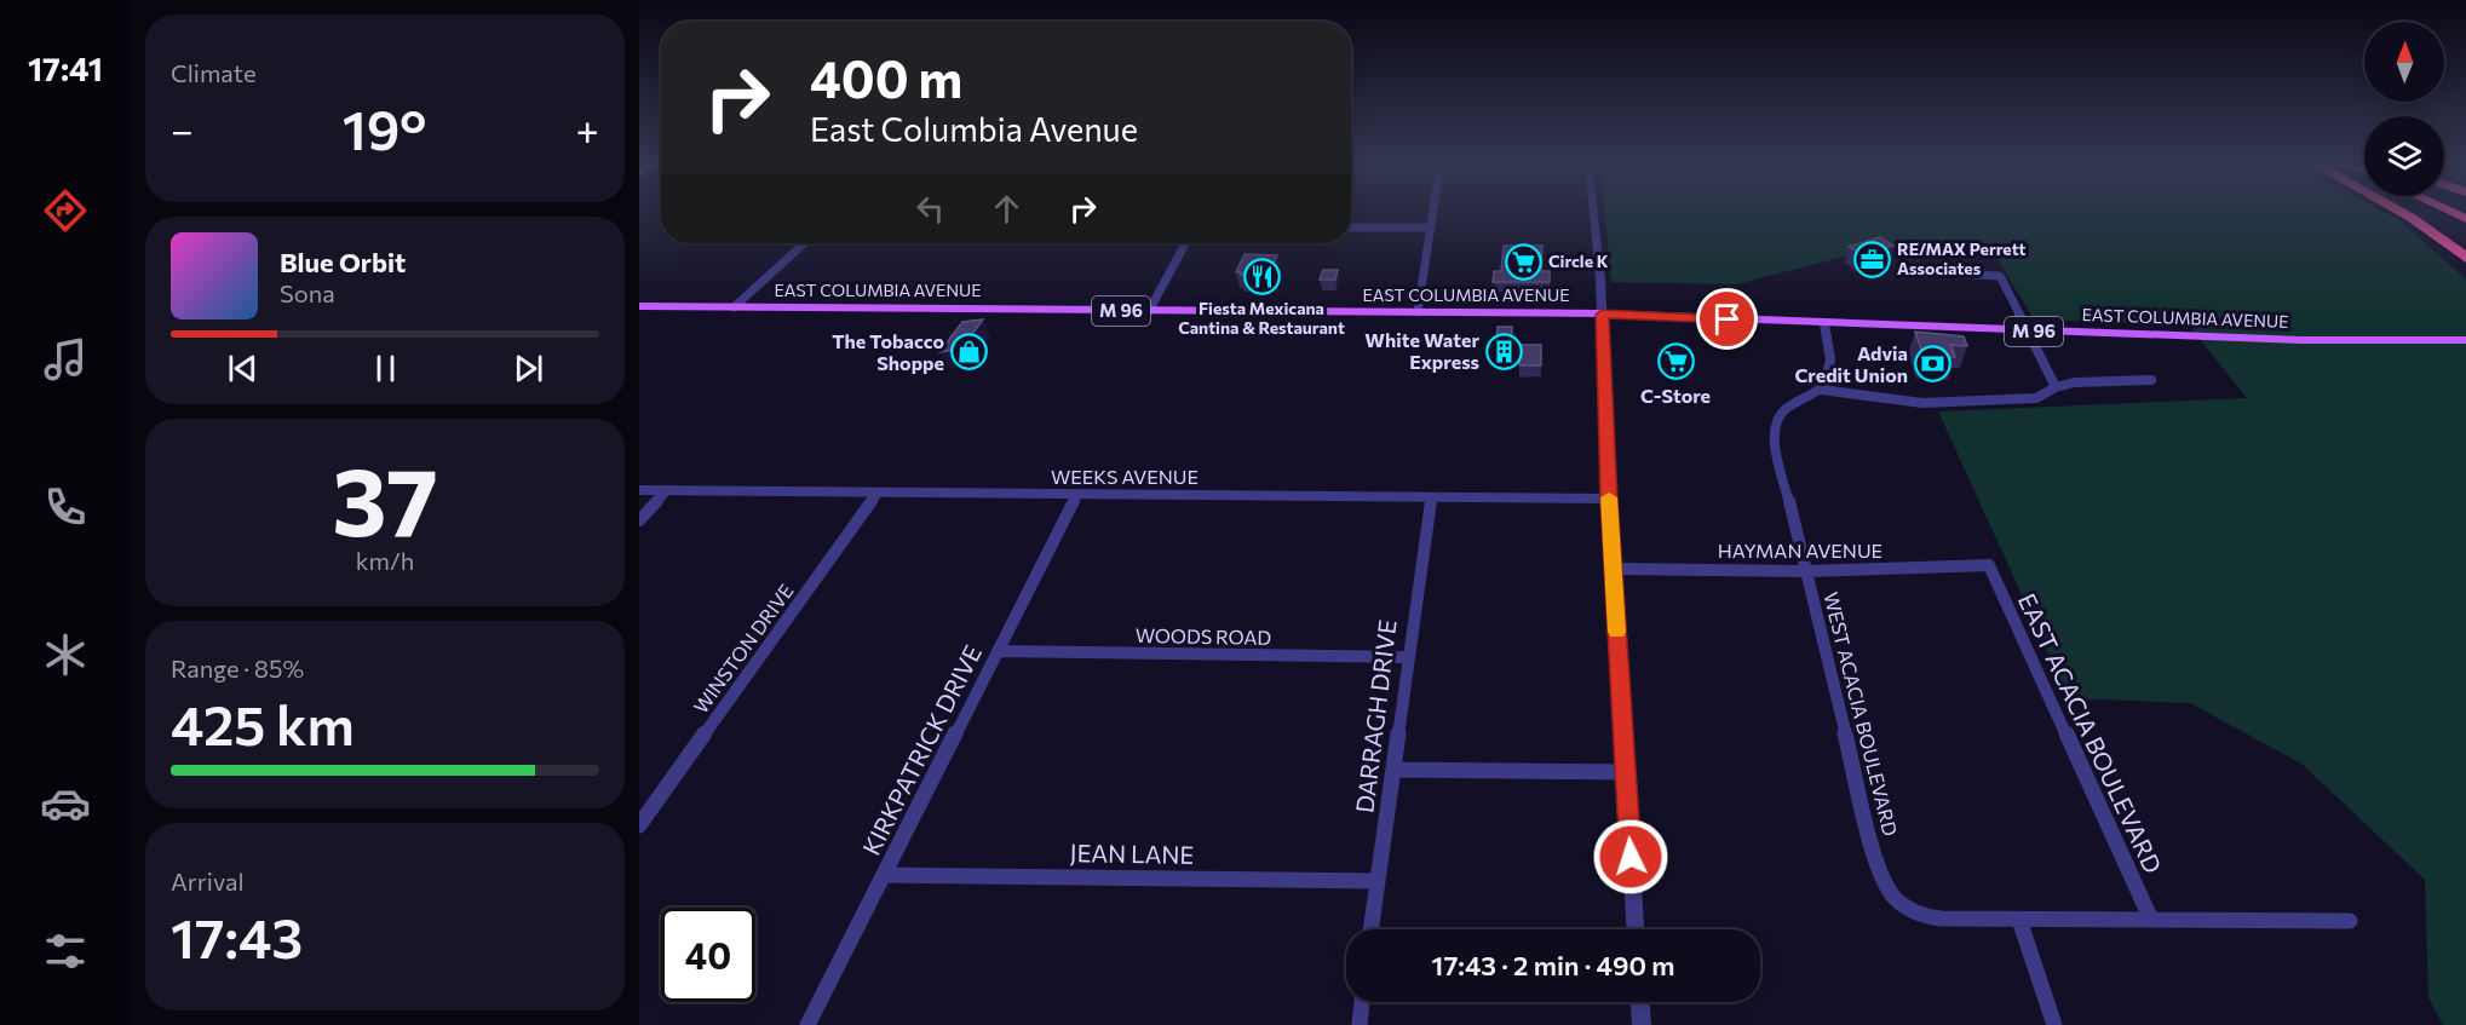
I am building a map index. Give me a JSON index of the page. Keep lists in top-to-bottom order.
{
  "streets": {
    "main road": ["EAST COLUMBIA AVENUE", "M 96"],
    "street": [
      "WEEKS AVENUE",
      "HAYMAN AVENUE",
      "WOODS ROAD",
      "WINSTON DRIVE",
      "WEST ACACIA BOULEVARD",
      "DARRAGH DRIVE",
      "EAST ACACIA BOULEVARD",
      "KIRKPATRICK DRIVE",
      "JEAN LANE"
    ]
  },
  "crossings": [
    ["WEEKS AVENUE", "WINSTON DRIVE"],
    ["WEEKS AVENUE", "DARRAGH DRIVE"],
    ["WEEKS AVENUE", "KIRKPATRICK DRIVE"],
    ["HAYMAN AVENUE", "WEST ACACIA BOULEVARD"],
    ["HAYMAN AVENUE", "EAST ACACIA BOULEVARD"],
    ["WOODS ROAD", "DARRAGH DRIVE"],
    ["WOODS ROAD", "KIRKPATRICK DRIVE"],
    ["WEST ACACIA BOULEVARD", "EAST ACACIA BOULEVARD"],
    ["DARRAGH DRIVE", "JEAN LANE"],
    ["KIRKPATRICK DRIVE", "JEAN LANE"]
  ],
  "places": {
    "office": ["RE/MAX Perrett Associates"],
    "supermarket": ["Circle K", "C-Store"],
    "restaurant": ["Fiesta Mexicana Cantina & Restaurant"],
    "building": ["White Water Express"],
    "shop": ["The Tobacco Shoppe"],
    "bank": ["Advia Credit Union"]
  },
  "north": "top",
  "page": {
    "tabs": "17:41",
    "tile": [
      "Climate",
      ["37", "km/h"],
      ["Range · 85%", "425 km"],
      ["Arrival", "17:43"]
    ],
    "turn": ["400 m", "East Columbia Avenue"],
    "heat": ["−", "19°", "+"],
    "song": ["Blue Orbit", "Sona"],
    "limit": "40",
    "trip": "17:43 · 2 min · 490 m"
  }
}
